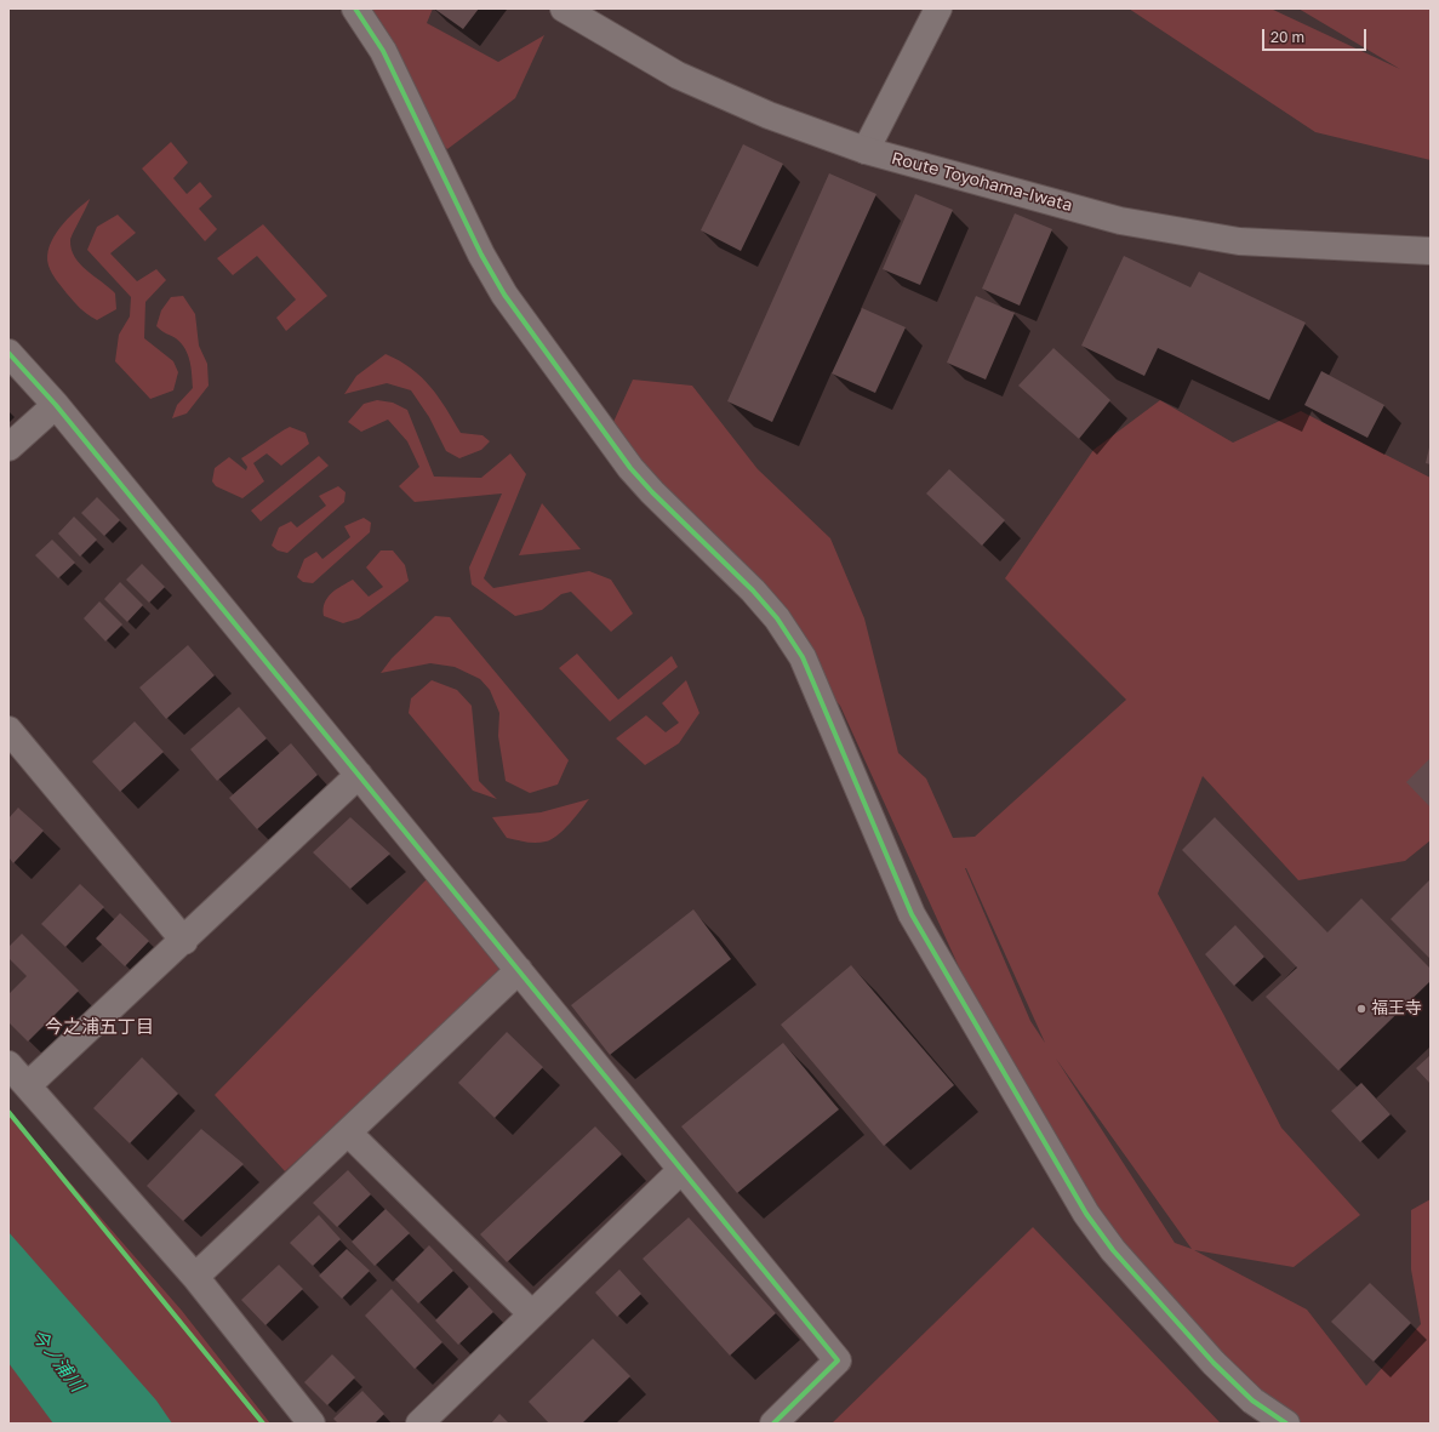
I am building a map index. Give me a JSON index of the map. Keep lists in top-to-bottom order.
{
  "streets": {
    "street": ["Route Toyohama-Iwata"]
  },
  "districts": ["今之浦五丁目"],
  "water": ["今ノ浦川"],
  "places": ["福王寺"],
  "scale_bar": "20 m"
}
